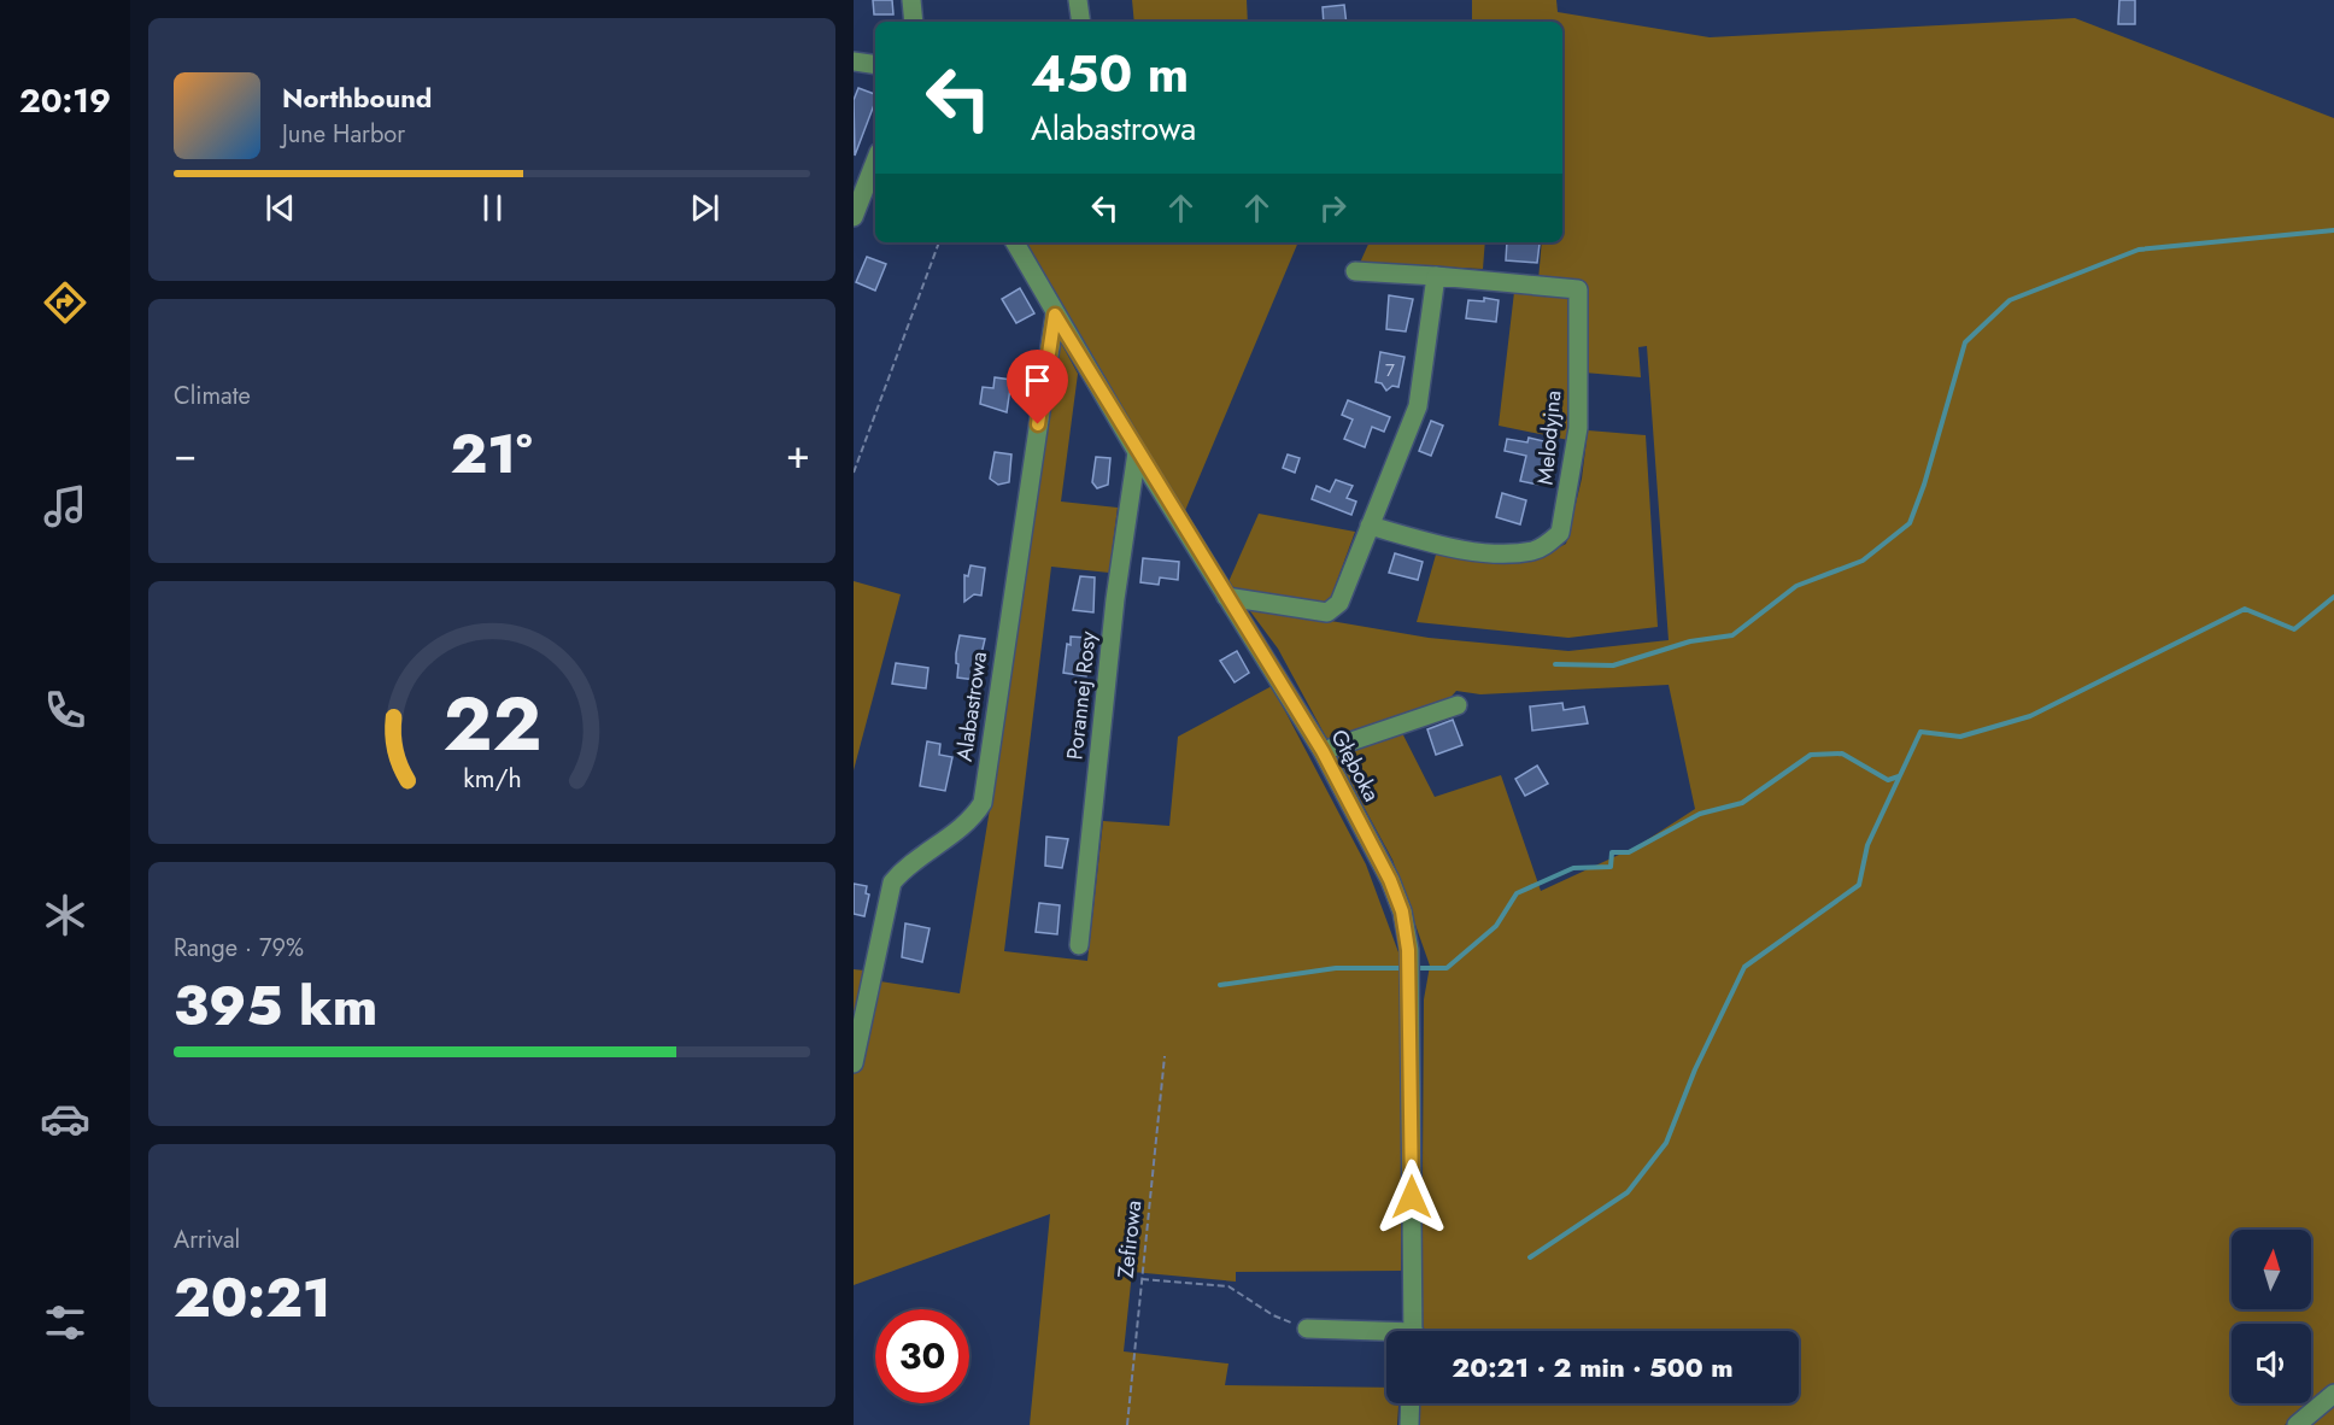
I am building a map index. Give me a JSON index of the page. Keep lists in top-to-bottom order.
{
  "streets": {
    "street": [
      "Melodyjna",
      "Porannej Rosy",
      "Alabastrowa",
      "Głęboka"
    ],
    "path": ["Zefirowa"]
  },
  "crossings": [
    ["Porannej Rosy", "Głęboka"],
    ["Alabastrowa", "Głęboka"]
  ],
  "house_numbers": ["7"],
  "north": "top",
  "page": {
    "tabs": "20:19",
    "turn": ["450 m", "Alabastrowa"],
    "song": ["Northbound", "June Harbor"],
    "tile": [
      "Climate",
      ["Range · 79%", "395 km"],
      ["Arrival", "20:21"]
    ],
    "heat": ["−", "21°", "+"],
    "limit": "30",
    "trip": "20:21 · 2 min · 500 m",
    "gauge": ["22", "km/h"]
  }
}
